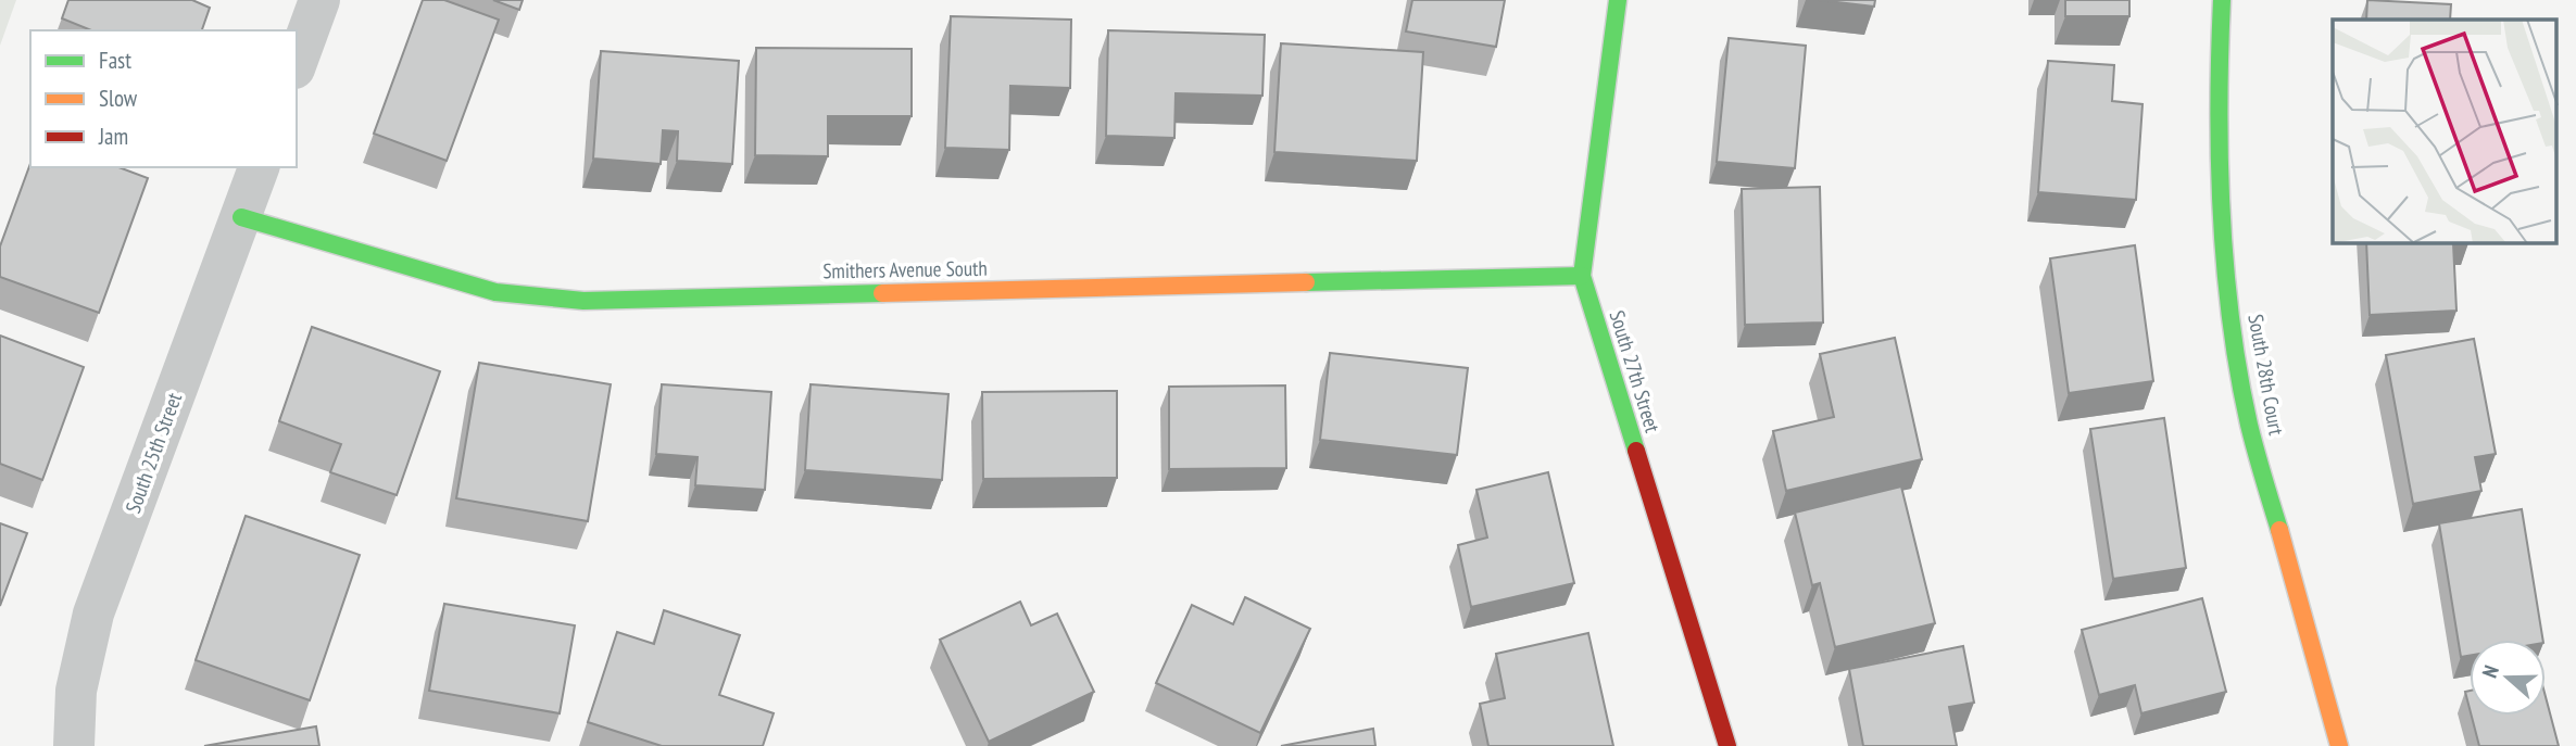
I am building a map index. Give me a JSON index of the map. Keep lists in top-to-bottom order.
{
  "streets": {
    "street": [
      "Smithers Avenue South",
      "South 27th Street",
      "South 28th Court",
      "South 25th Street"
    ]
  },
  "crossings": [
    ["Smithers Avenue South", "South 27th Street"],
    ["Smithers Avenue South", "South 25th Street"]
  ],
  "legend": ["Fast", "Slow", "Jam"],
  "north": "left"
}
